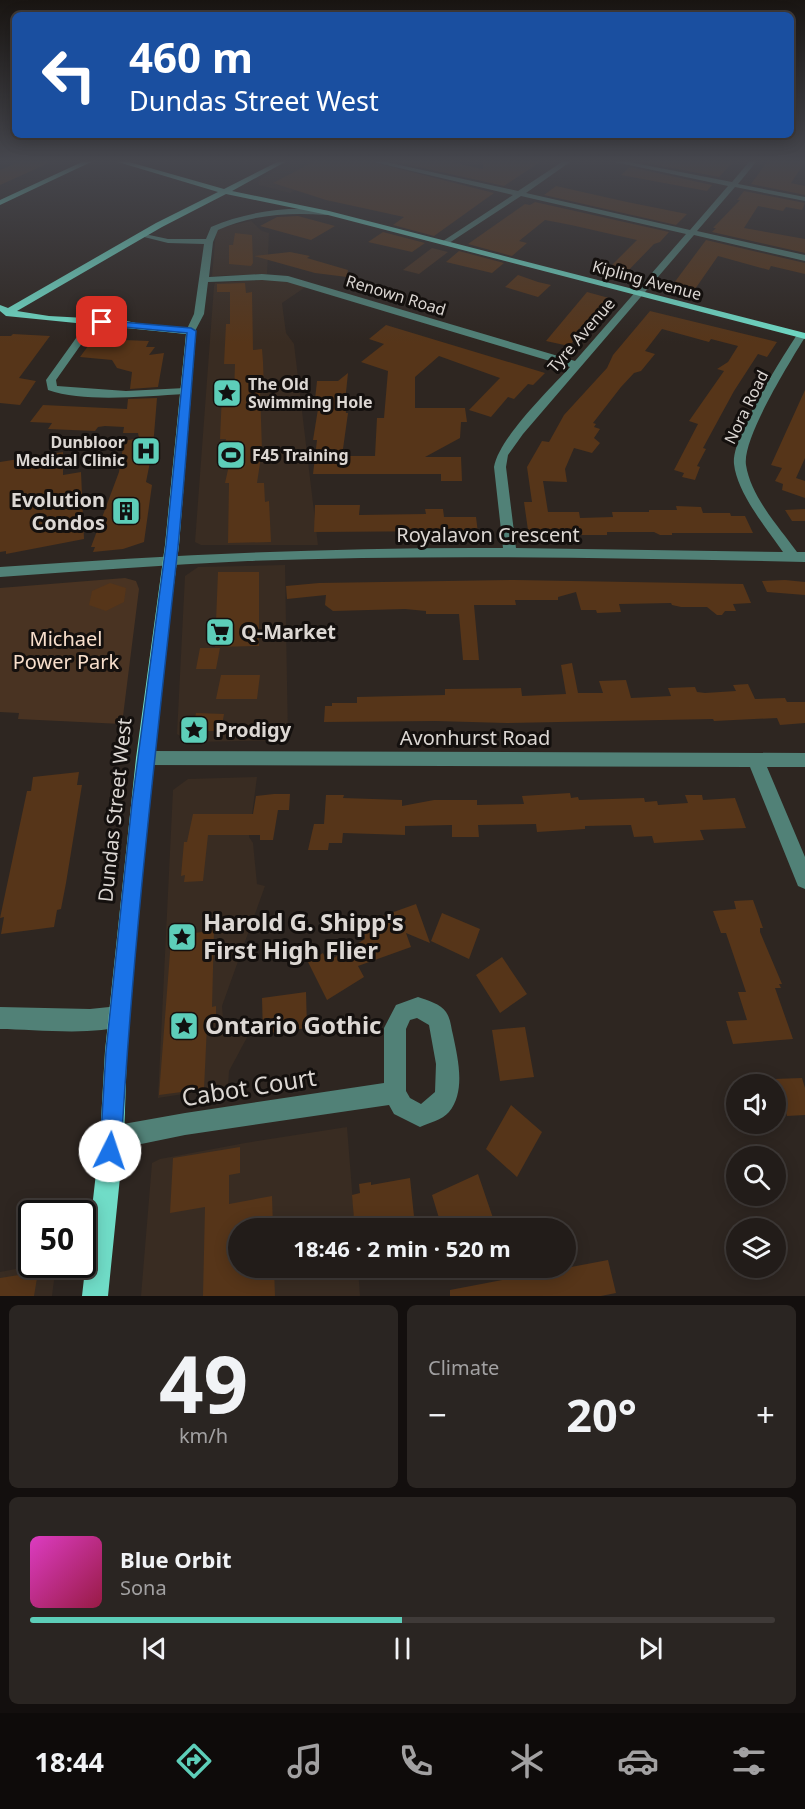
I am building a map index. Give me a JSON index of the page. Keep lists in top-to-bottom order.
{
  "streets": {
    "main road": ["Kipling Avenue", "Dundas Street West"],
    "street": [
      "Renown Road",
      "Tyre Avenue",
      "Nora Road",
      "Royalavon Crescent",
      "Avonhurst Road",
      "Cabot Court"
    ]
  },
  "crossings": [
    ["Kipling Avenue", "Tyre Avenue"],
    ["Kipling Avenue", "Nora Road"],
    ["Renown Road", "Tyre Avenue"],
    ["Renown Road", "Dundas Street West"],
    ["Tyre Avenue", "Royalavon Crescent"],
    ["Nora Road", "Royalavon Crescent"],
    ["Royalavon Crescent", "Dundas Street West"],
    ["Avonhurst Road", "Dundas Street West"],
    ["Dundas Street West", "Cabot Court"]
  ],
  "parks": ["Michael Power Park"],
  "places": {
    "place": [
      "The Old Swimming Hole",
      "Prodigy",
      "Harold G. Shipp's First High Flier",
      "Ontario Gothic"
    ],
    "hospital": ["Dunbloor Medical Clinic"],
    "sports": ["F45 Training"],
    "building": ["Evolution Condos"],
    "supermarket": ["Q-Market"]
  },
  "page": {
    "turn": ["460 m", "Dundas Street West"],
    "limit": "50",
    "trip": "18:46 · 2 min · 520 m",
    "tile": [
      ["49", "km/h"],
      "Climate"
    ],
    "heat": ["−", "20°", "+"],
    "song": ["Blue Orbit", "Sona"],
    "tabs": "18:44"
  }
}
